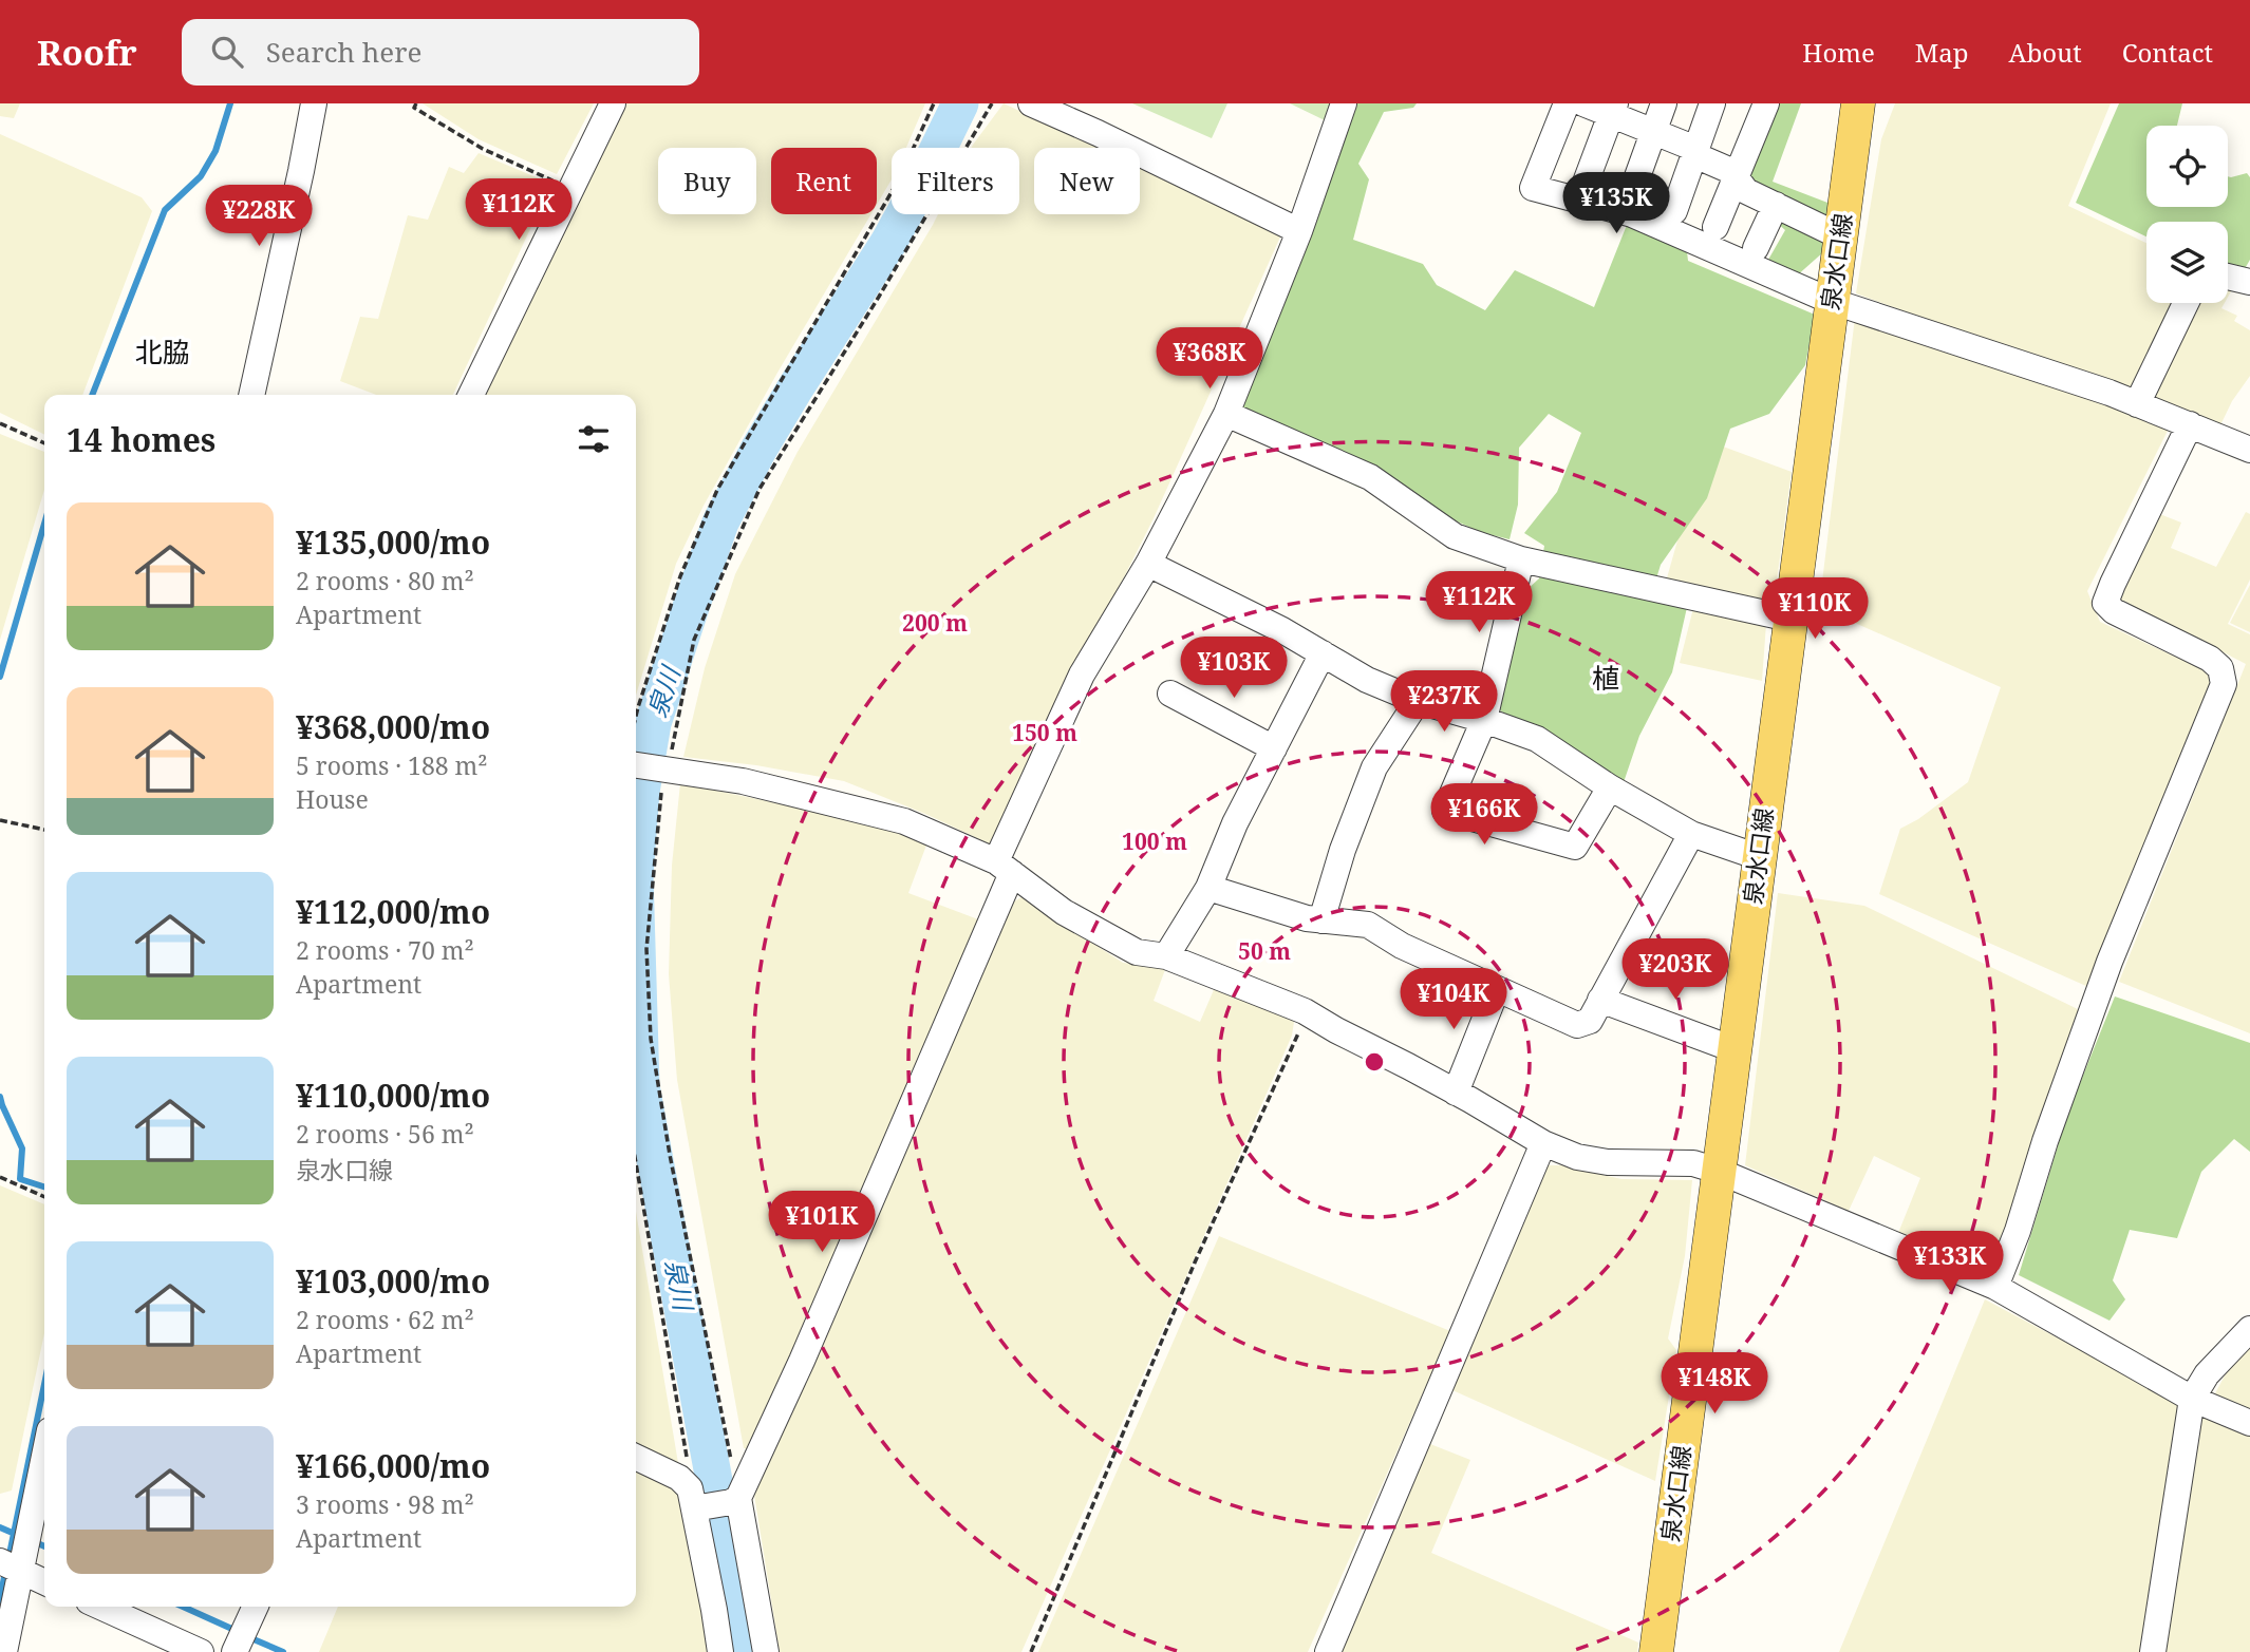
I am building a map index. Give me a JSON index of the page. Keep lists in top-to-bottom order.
{
  "streets": {
    "main road": ["泉水口線"]
  },
  "districts": ["北脇", "植"],
  "water": ["泉川"],
  "page": {
    "header": "Roofr",
    "search": "Search here",
    "nav": [
      "Home",
      "Map",
      "About",
      "Contact"
    ],
    "chip": [
      "Buy",
      "Rent",
      "Filters",
      "New"
    ],
    "price": [
      "¥135K",
      "¥112K",
      "¥228K",
      "¥368K",
      "¥112K",
      "¥110K",
      "¥103K",
      "¥237K",
      "¥166K",
      "¥203K",
      "¥104K",
      "¥101K",
      "¥133K",
      "¥148K"
    ],
    "heading": "14 homes",
    "list": [
      {
        "name": "¥135,000/mo",
        "note": "2 rooms · 80 m² · Apartment"
      },
      {
        "name": "¥368,000/mo",
        "note": "5 rooms · 188 m² · House"
      },
      {
        "name": "¥112,000/mo",
        "note": "2 rooms · 70 m² · Apartment"
      },
      {
        "name": "¥110,000/mo",
        "note": "2 rooms · 56 m² · 泉水口線"
      },
      {
        "name": "¥103,000/mo",
        "note": "2 rooms · 62 m² · Apartment"
      },
      {
        "name": "¥166,000/mo",
        "note": "3 rooms · 98 m² · Apartment"
      }
    ]
  },
  "rings": [
    "200 m",
    "150 m",
    "100 m",
    "50 m"
  ]
}
